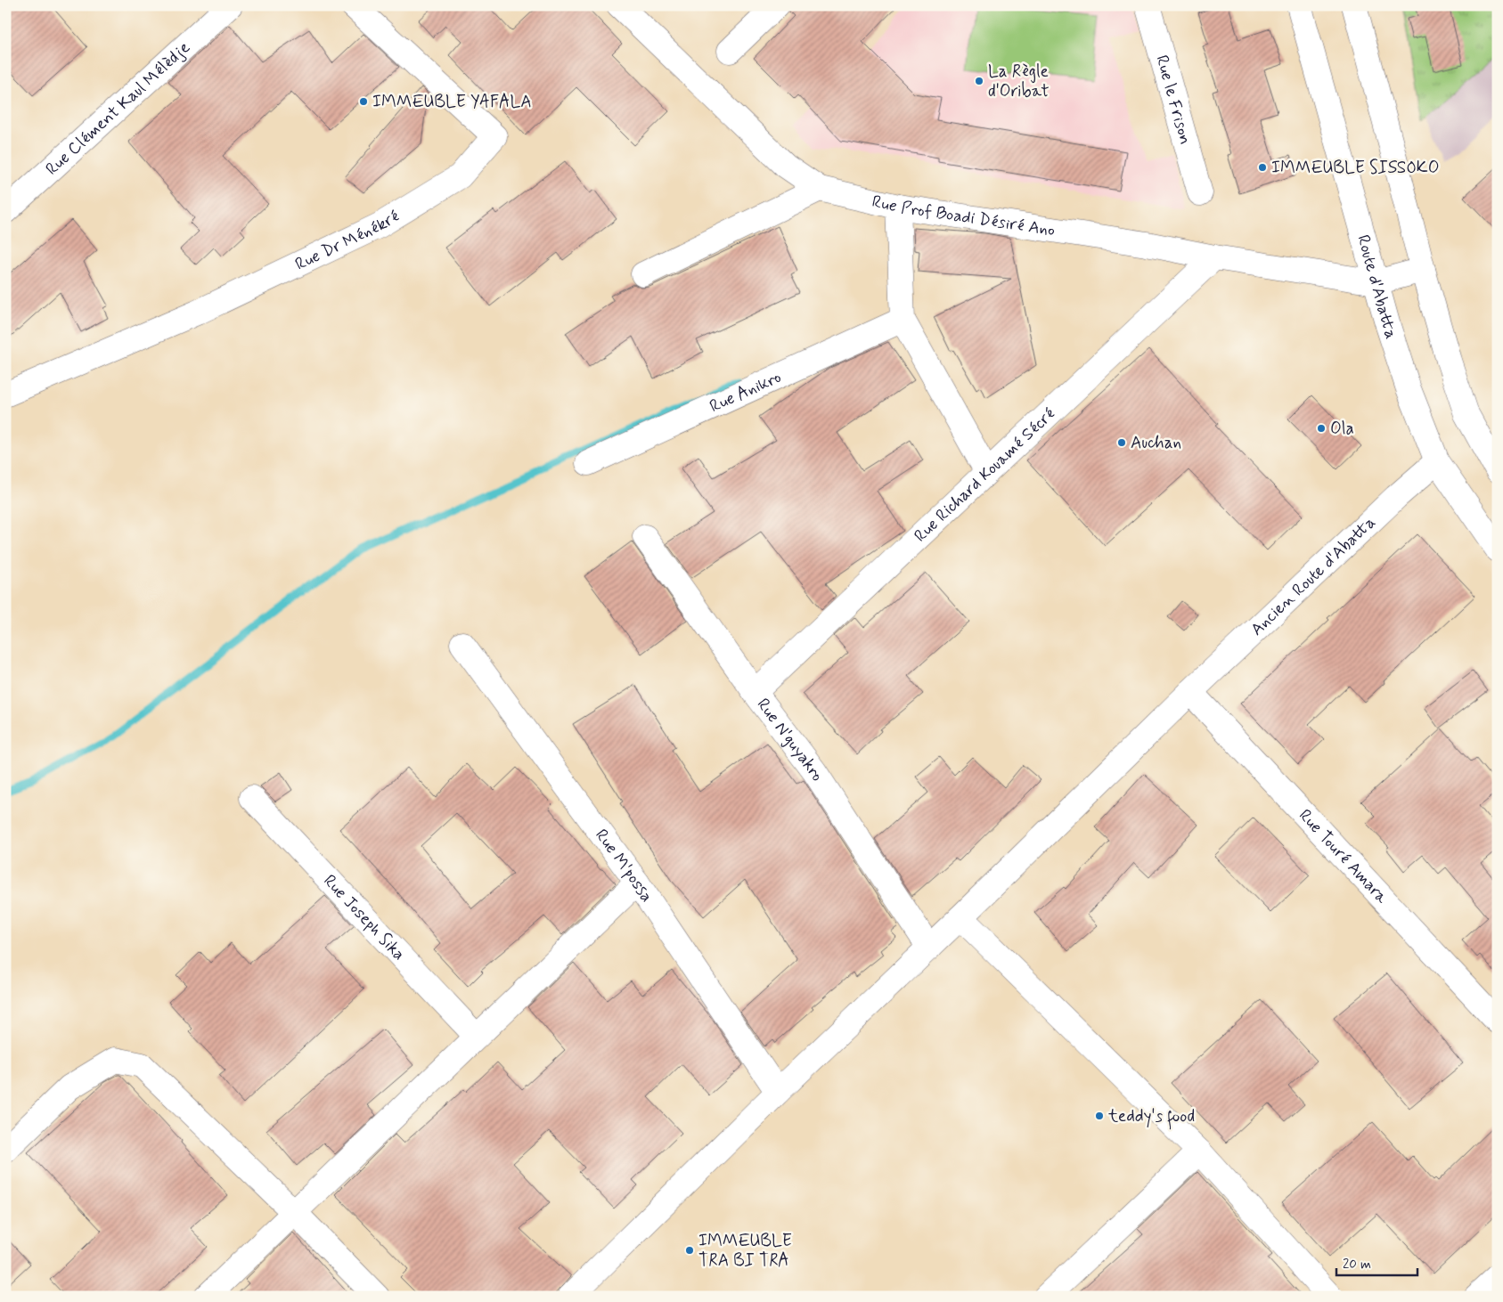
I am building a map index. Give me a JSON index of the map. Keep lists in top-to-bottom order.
{
  "streets": {
    "street": [
      "Rue le Frison",
      "Rue Clément Kaul Mélèdje",
      "Rue Prof Boadi Désiré Ano",
      "Rue Dr Ménékré",
      "Route d'Abatta",
      "Rue Anikro",
      "Rue Richard Kouamé Sécré",
      "Ancien Route d'Abatta",
      "Rue N'guyakro",
      "Rue Touré Amara",
      "Rue M'possa",
      "Rue Joseph Sika"
    ]
  },
  "crossings": [
    ["Rue Prof Boadi Désiré Ano", "Route d'Abatta"],
    ["Rue Prof Boadi Désiré Ano", "Rue Richard Kouamé Sécré"],
    ["Route d'Abatta", "Ancien Route d'Abatta"],
    ["Rue Richard Kouamé Sécré", "Rue N'guyakro"],
    ["Ancien Route d'Abatta", "Rue N'guyakro"],
    ["Ancien Route d'Abatta", "Rue Touré Amara"],
    ["Ancien Route d'Abatta", "Rue M'possa"]
  ],
  "places": [
    "La Règle d'Oribat",
    "IMMEUBLE YAFALA",
    "IMMEUBLE SISSOKO",
    "Ola",
    "Auchan",
    "teddy's food",
    "IMMEUBLE TRA BI TRA"
  ],
  "scale_bar": "20 m"
}
